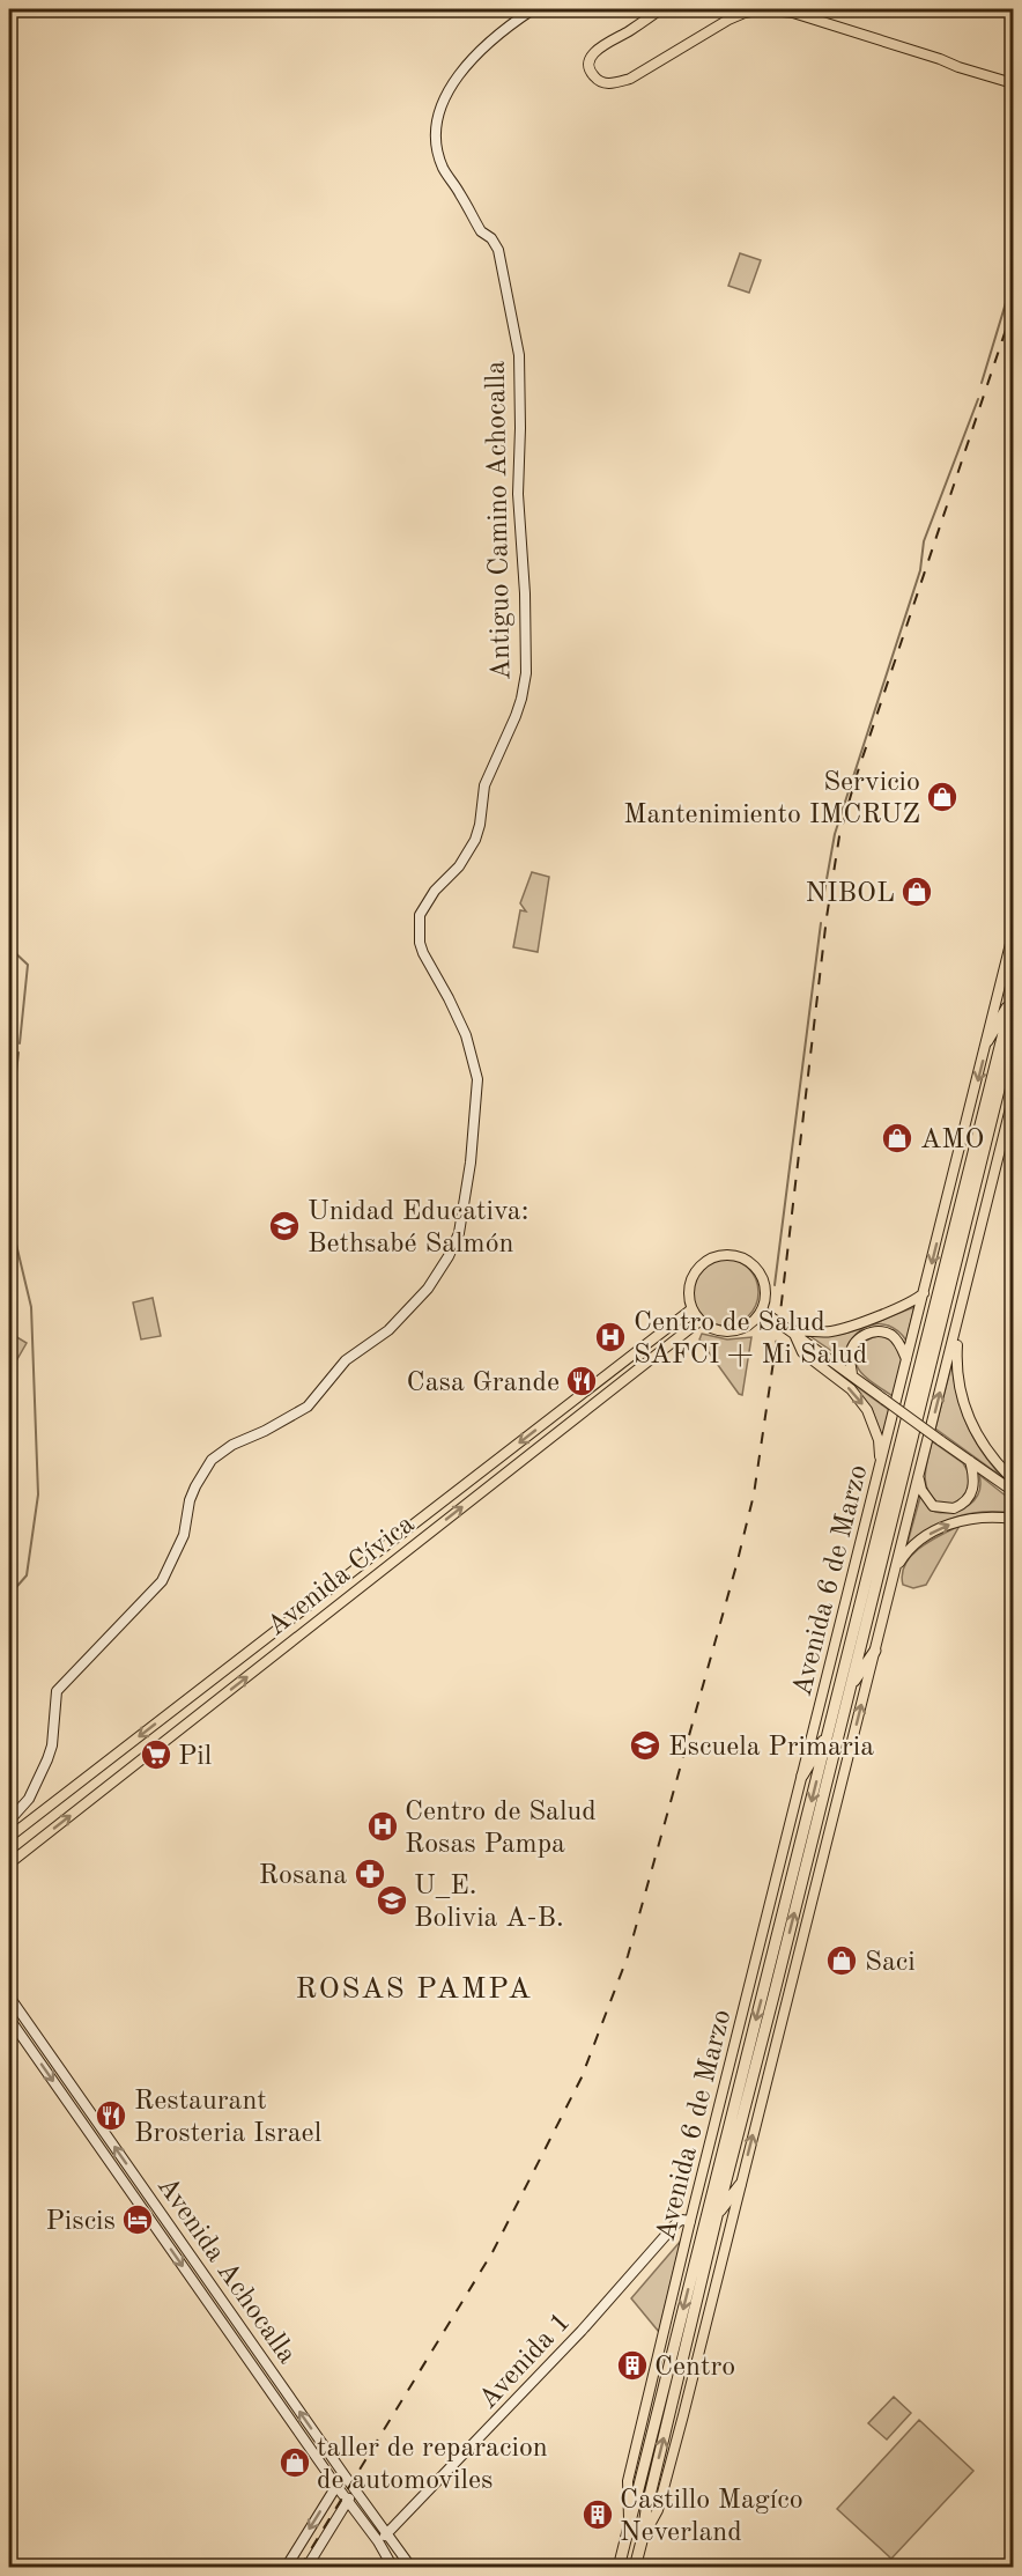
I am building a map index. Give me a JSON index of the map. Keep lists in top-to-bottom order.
{
  "streets": {
    "highway": ["Avenida 6 de Marzo"],
    "main road": [
      "Antiguo Camino Achocalla",
      "Avenida Cívica",
      "Avenida Achocalla",
      "Avenida 1"
    ]
  },
  "crossings": [
    ["Avenida 6 de Marzo", "Avenida 1"],
    ["Avenida Achocalla", "Avenida 1"]
  ],
  "districts": ["ROSAS PAMPA"],
  "places": {
    "shop": [
      "Servicio Mantenimiento IMCRUZ",
      "NIBOL",
      "AMO",
      "Saci",
      "taller de reparacion de automoviles"
    ],
    "school or university": ["Unidad Educativa: Bethsabé Salmón", "Escuela Primaria", "U_E. Bolivia A-B."],
    "hospital": ["Centro de Salud SAFCI + Mi Salud", "Centro de Salud Rosas Pampa"],
    "restaurant": ["Casa Grande", "Restaurant Brosteria Israel"],
    "supermarket": ["Pil"],
    "pharmacy": ["Rosana"],
    "hotel": ["Piscis"],
    "building": ["Centro", "Castillo Magíco Neverland"]
  }
}
